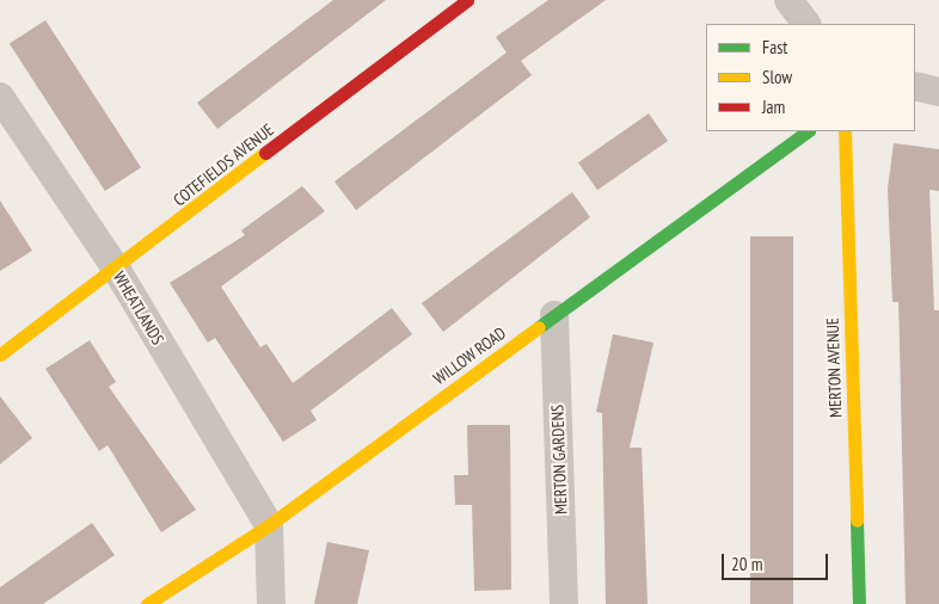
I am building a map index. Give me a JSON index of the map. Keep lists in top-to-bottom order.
{
  "streets": {
    "street": [
      "COTEFIELDS AVENUE",
      "WHEATLANDS",
      "WILLOW ROAD",
      "MERTON AVENUE",
      "MERTON GARDENS"
    ]
  },
  "crossings": [
    ["COTEFIELDS AVENUE", "WHEATLANDS"],
    ["WHEATLANDS", "WILLOW ROAD"],
    ["WILLOW ROAD", "MERTON GARDENS"]
  ],
  "legend": ["Fast", "Slow", "Jam"],
  "scale_bar": "20 m"
}
